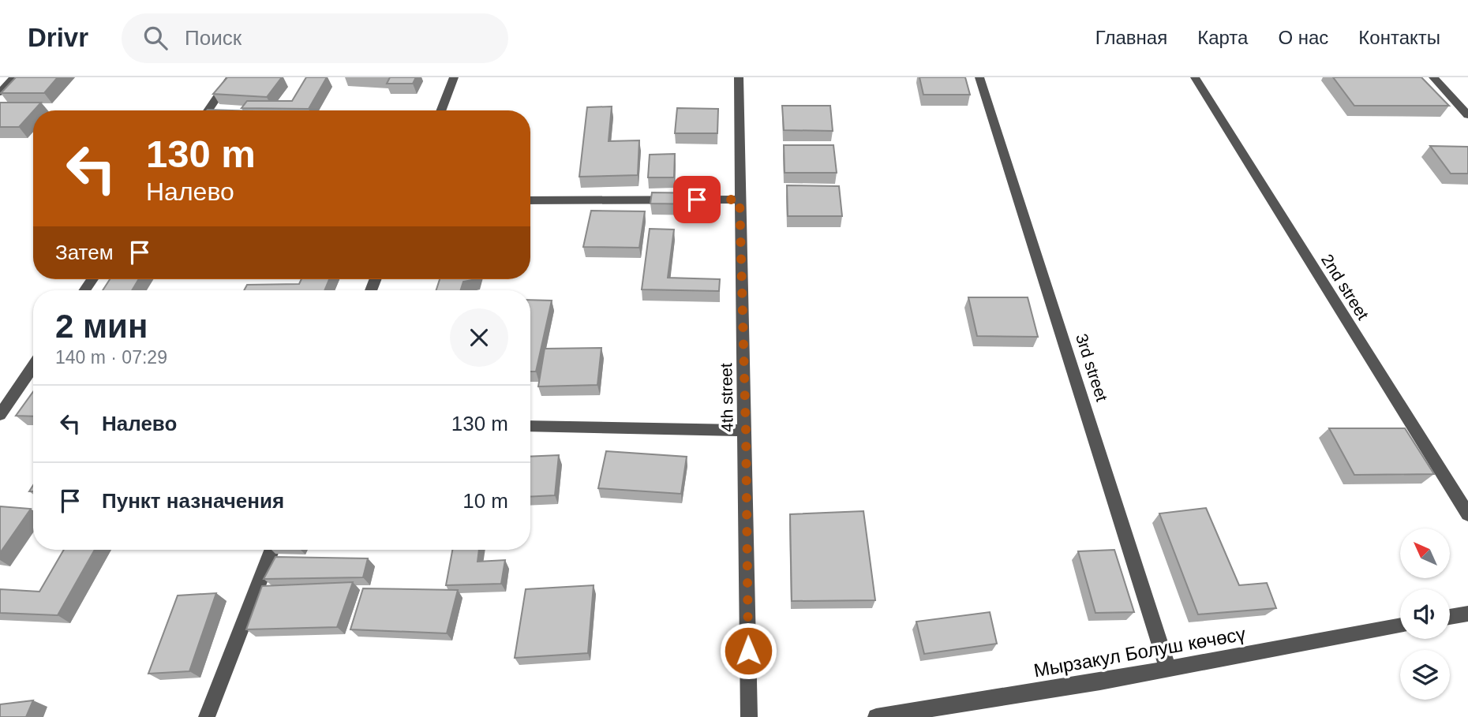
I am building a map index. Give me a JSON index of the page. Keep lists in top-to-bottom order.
{
  "streets": {
    "street": [
      "2nd street",
      "3rd street",
      "4th street",
      "Мырзакул Болуш көчөсү"
    ]
  },
  "crossings": [
    ["3rd street", "Мырзакул Болуш көчөсү"]
  ],
  "north": "top left",
  "page": {
    "header": "Drivr",
    "search": "Поиск",
    "nav": [
      "Главная",
      "Карта",
      "О нас",
      "Контакты"
    ],
    "turn": ["130 m", "Налево"],
    "then": "Затем",
    "heading": ["2 мин", "140 m · 07:29"],
    "list": [
      {
        "name": "Налево",
        "value": "130 m"
      },
      {
        "name": "Пункт назначения",
        "value": "10 m"
      }
    ]
  }
}
